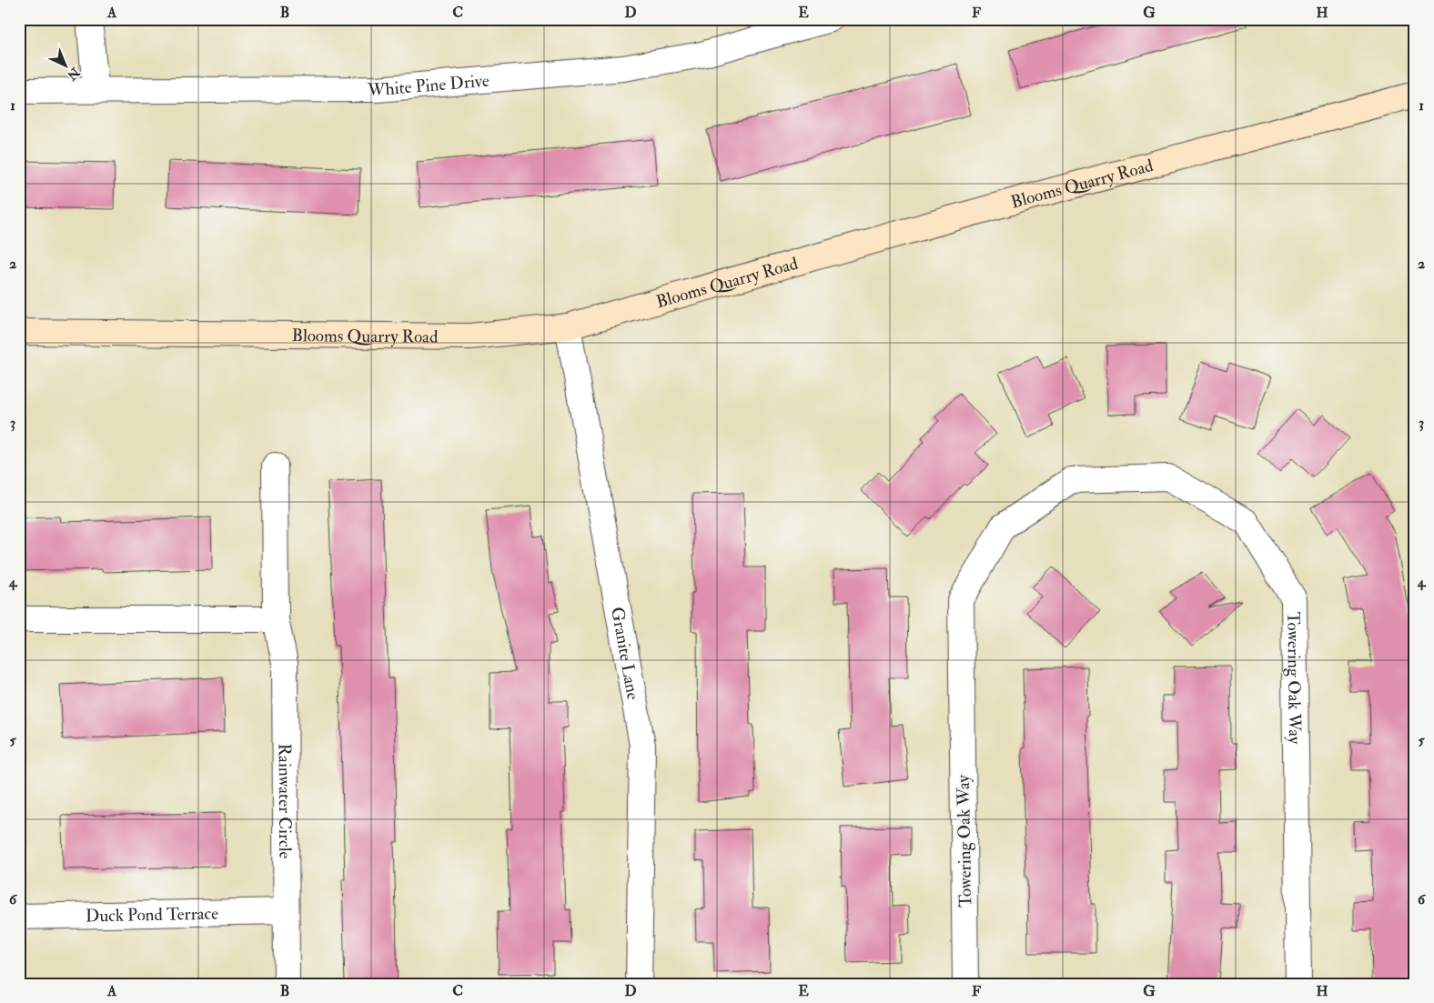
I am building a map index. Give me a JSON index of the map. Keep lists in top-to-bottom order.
{
  "streets": {
    "street": [
      "White Pine Drive",
      "Blooms Quarry Road",
      "Granite Lane",
      "Towering Oak Way",
      "Rainwater Circle",
      "Duck Pond Terrace"
    ]
  },
  "crossings": [
    ["Blooms Quarry Road", "Granite Lane"],
    ["Rainwater Circle", "Duck Pond Terrace"]
  ],
  "north": "bottom right",
  "grid": {
    "columns": [
      "A",
      "B",
      "C",
      "D",
      "E",
      "F",
      "G",
      "H"
    ],
    "rows": [
      "1",
      "2",
      "3",
      "4",
      "5",
      "6"
    ]
  }
}
